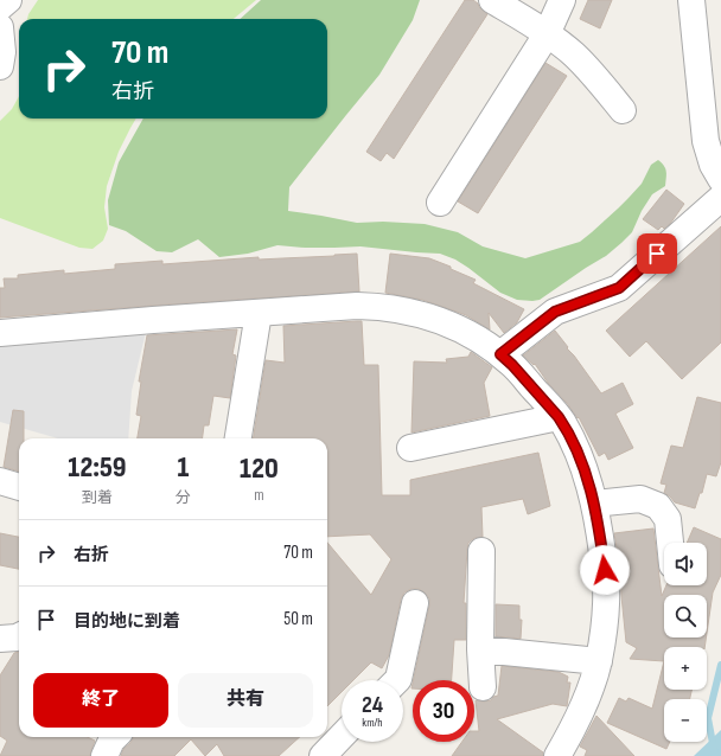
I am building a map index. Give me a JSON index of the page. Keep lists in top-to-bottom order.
{
  "page": {
    "turn": ["70 m", "右折"],
    "eta": [
      "12:59",
      "到着",
      "1",
      "分",
      "120",
      "m"
    ],
    "list": [
      {
        "name": "右折",
        "value": "70 m"
      },
      {
        "name": "目的地に到着",
        "value": "50 m"
      }
    ],
    "map_buttons": ["+", "−"],
    "buttons": ["終了", "共有"],
    "speed": "24 km/h",
    "limit": "30"
  }
}
